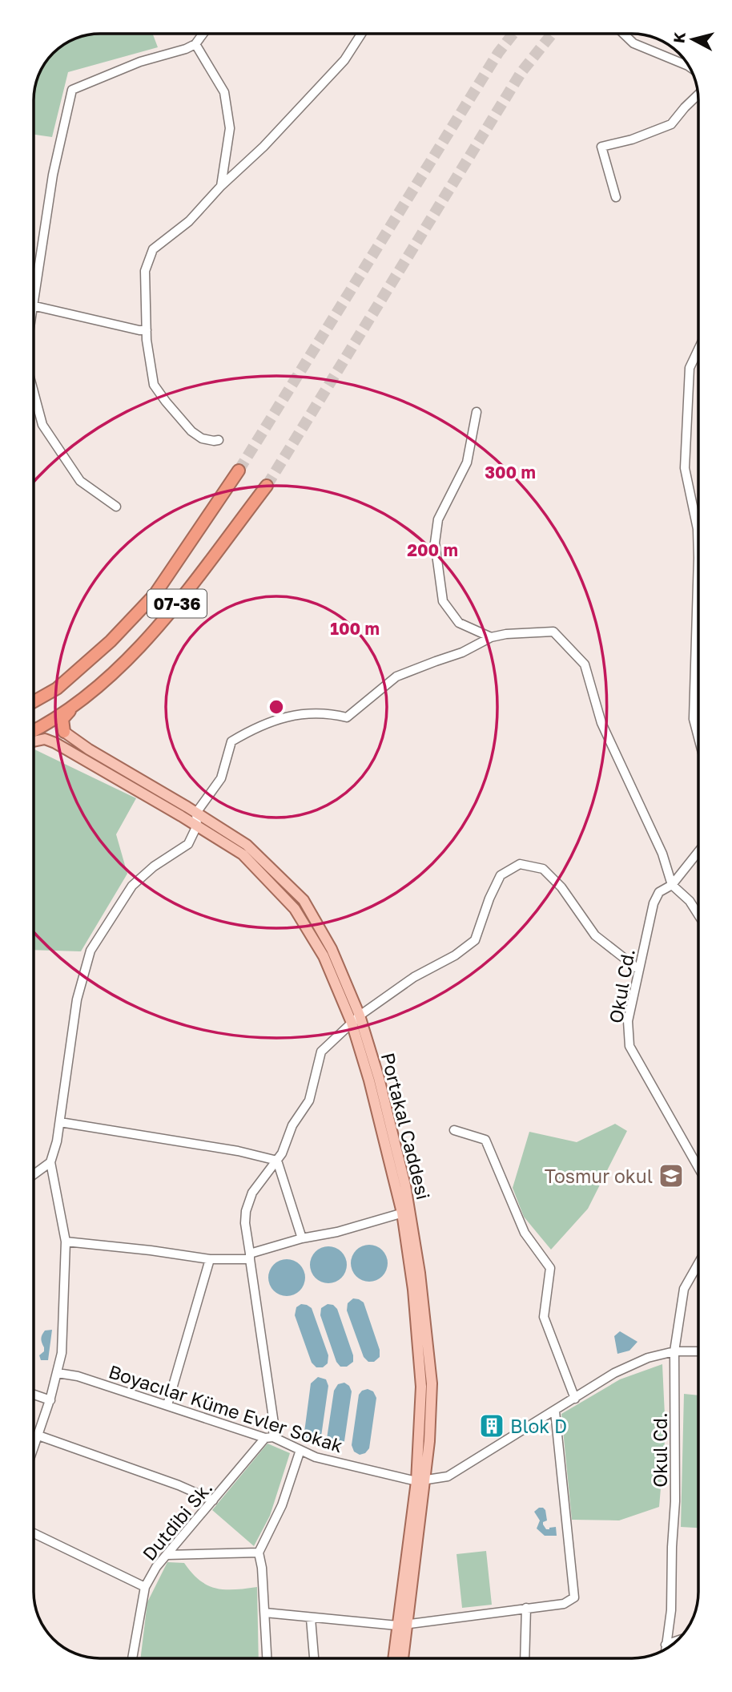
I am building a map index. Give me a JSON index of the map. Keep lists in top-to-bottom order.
{
  "streets": {
    "highway": ["07-36"],
    "main road": ["Portakal Caddesi"],
    "street": ["Okul Cd.", "Boyacılar Küme Evler Sokak", "Dutdibi Sk."]
  },
  "crossings": [
    ["Portakal Caddesi", "Boyacılar Küme Evler Sokak"],
    ["Boyacılar Küme Evler Sokak", "Dutdibi Sk."]
  ],
  "places": {
    "school or university": ["Tosmur okul"],
    "building": ["Blok D"]
  },
  "north": "left",
  "rings": ["300 m", "200 m", "100 m"]
}
